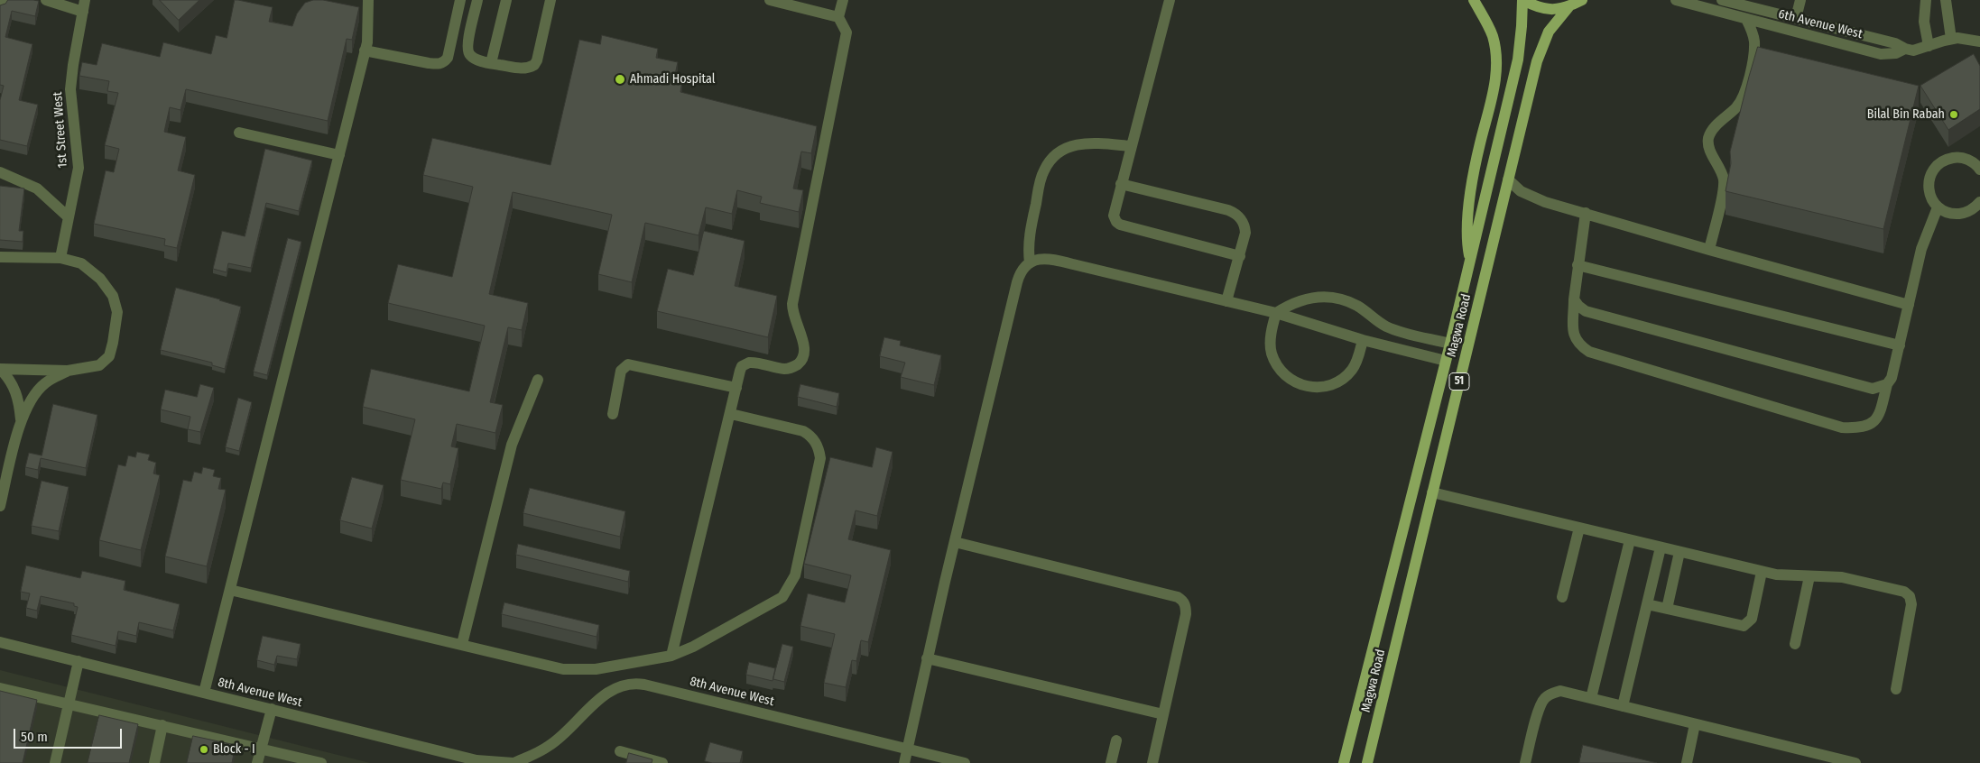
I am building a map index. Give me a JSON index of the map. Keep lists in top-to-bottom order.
{
  "streets": {
    "main road": ["Magwa Road", "51"],
    "street": ["6th Avenue West", "1st Street West", "8th Avenue West"]
  },
  "crossings": [
    ["Magwa Road", "51"]
  ],
  "places": ["Ahmadi Hospital", "Bilal Bin Rabah", "Block - I"],
  "scale_bar": "50 m"
}
